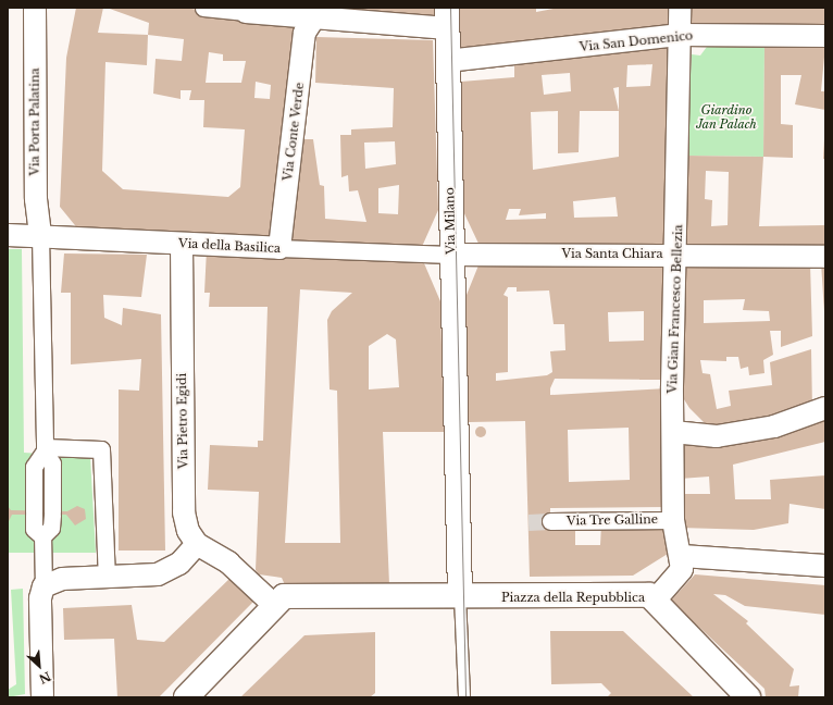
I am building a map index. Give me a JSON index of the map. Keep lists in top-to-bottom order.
{
  "streets": {
    "street": [
      "Via San Domenico",
      "Via Porta Palatina",
      "Via Conte Verde",
      "Via Milano",
      "Via della Basilica",
      "Via Santa Chiara",
      "Via Gian Francesco Bellezia",
      "Via Pietro Egidi",
      "Via Tre Galline",
      "Piazza della Repubblica"
    ]
  },
  "crossings": [
    ["Via San Domenico", "Via Milano"],
    ["Via San Domenico", "Via Gian Francesco Bellezia"],
    ["Via Porta Palatina", "Via della Basilica"],
    ["Via Conte Verde", "Via della Basilica"],
    ["Via Milano", "Via della Basilica"],
    ["Via Milano", "Via Santa Chiara"],
    ["Via Milano", "Piazza della Repubblica"],
    ["Via della Basilica", "Via Santa Chiara"],
    ["Via della Basilica", "Via Pietro Egidi"],
    ["Via Santa Chiara", "Via Gian Francesco Bellezia"],
    ["Via Gian Francesco Bellezia", "Via Tre Galline"],
    ["Via Gian Francesco Bellezia", "Piazza della Repubblica"]
  ],
  "parks": ["Giardino Jan Palach"],
  "north": "bottom right"
}
